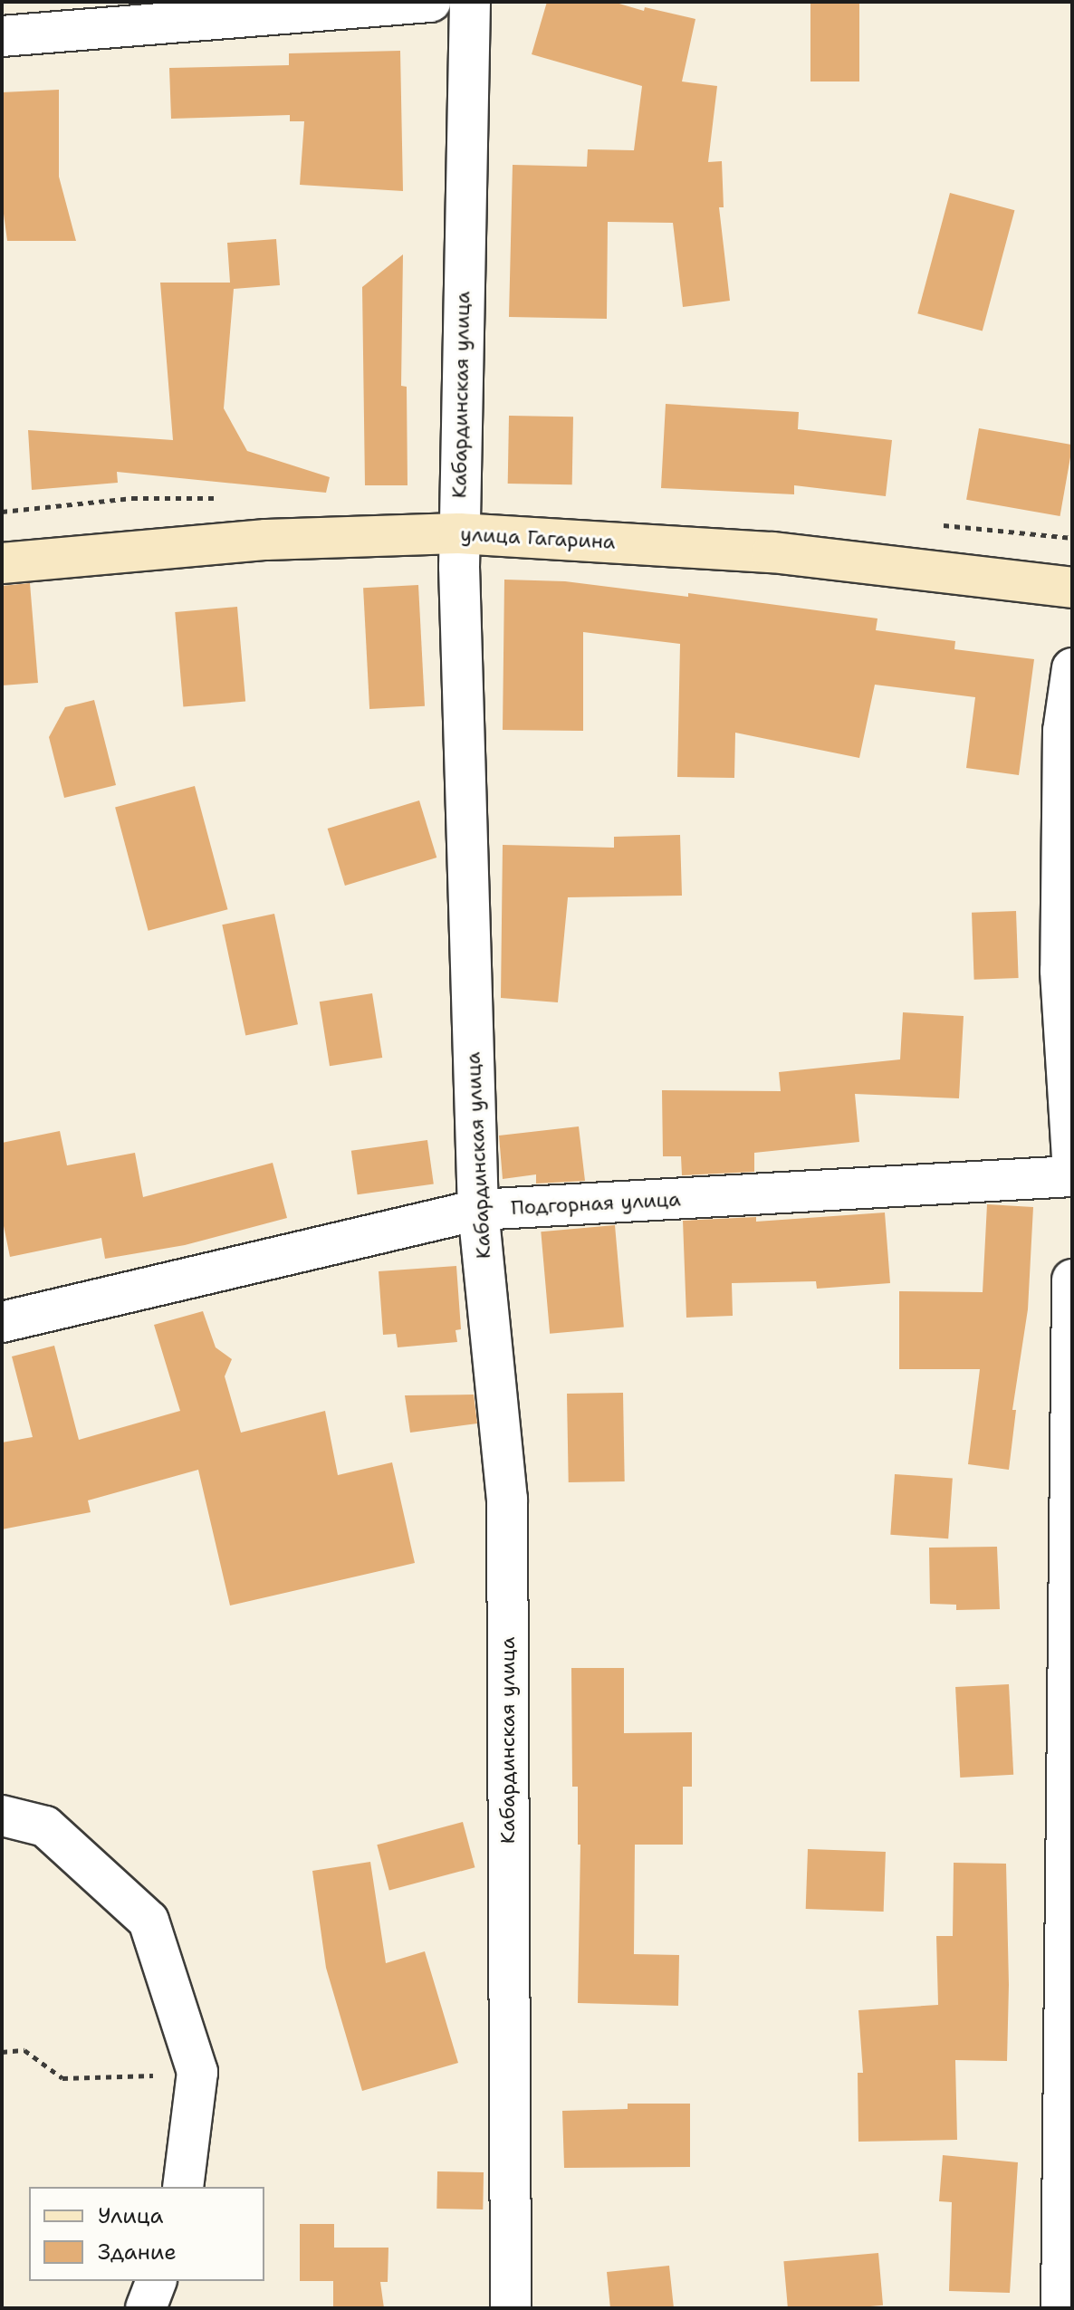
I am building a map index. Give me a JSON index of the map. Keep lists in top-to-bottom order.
{
  "streets": {
    "street": ["Кабардинская улица", "улица Гагарина", "Подгорная улица"]
  },
  "crossings": [
    ["Кабардинская улица", "улица Гагарина"],
    ["Кабардинская улица", "Подгорная улица"]
  ],
  "legend": ["Улица", "Здание"]
}
